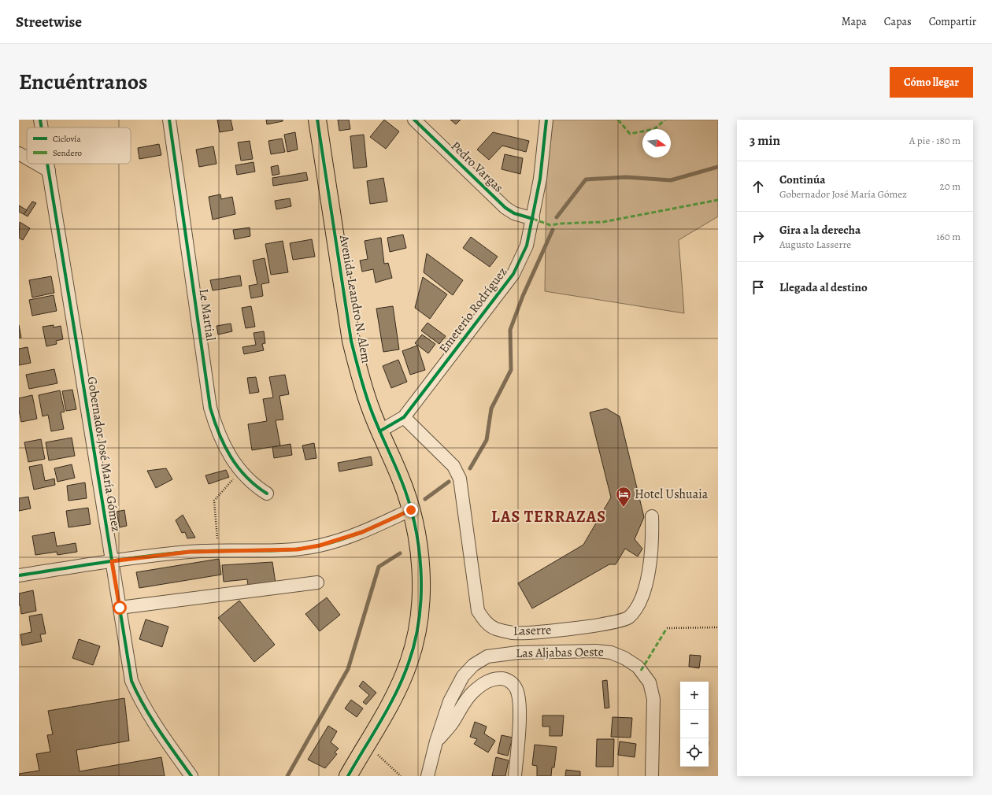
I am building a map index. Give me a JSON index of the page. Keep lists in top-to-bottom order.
{
  "streets": {
    "highway": ["Avenida Leandro N. Alem"],
    "street": [
      "Pedro Vargas",
      "Emeterio Rodríguez",
      "Le Martial",
      "Gobernador José María Gómez",
      "Laserre",
      "Las Aljabas Oeste"
    ]
  },
  "crossings": [
    ["Pedro Vargas", "Emeterio Rodríguez"],
    ["Avenida Leandro N. Alem", "Emeterio Rodríguez"],
    ["Emeterio Rodríguez", "Laserre"]
  ],
  "districts": ["LAS TERRAZAS"],
  "places": {
    "hotel": ["Hotel Ushuaia"]
  },
  "legend": ["Ciclovía", "Sendero"],
  "north": "right",
  "page": {
    "header": "Streetwise",
    "nav": ["Mapa", "Capas", "Compartir"],
    "title": "Encuéntranos",
    "buttons": "Cómo llegar",
    "heading": ["3 min", "A pie · 180 m"],
    "list": [
      ["Continúa", "Gobernador José María Gómez", "20 m"],
      ["Gira a la derecha", "Augusto Lasserre", "160 m"],
      "Llegada al destino"
    ],
    "map_buttons": ["+", "−"]
  }
}
